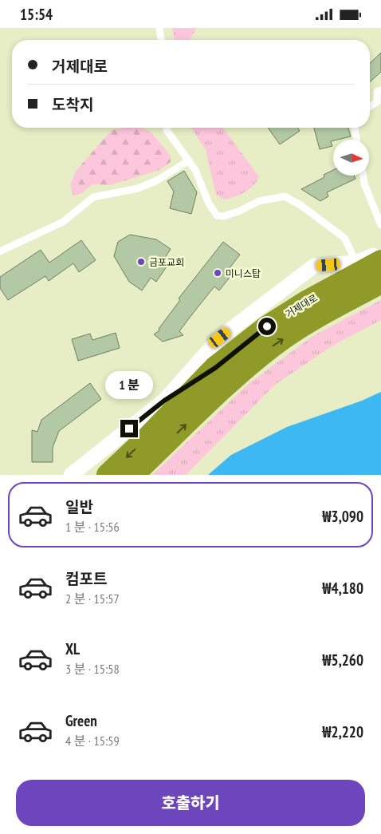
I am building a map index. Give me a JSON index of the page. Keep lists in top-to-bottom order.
{
  "streets": {
    "highway": ["거제대로"]
  },
  "places": ["금포교회", "미니스탑"],
  "north": "right",
  "page": {
    "status": "15:54",
    "banner": ["거제대로", "도착지"],
    "bubble": "1 분",
    "list": [
      {
        "name": "일반",
        "note": "1 분 · 15:56",
        "value": "₩3,090"
      },
      {
        "name": "컴포트",
        "note": "2 분 · 15:57",
        "value": "₩4,180"
      },
      {
        "name": "XL",
        "note": "3 분 · 15:58",
        "value": "₩5,260"
      },
      {
        "name": "Green",
        "note": "4 분 · 15:59",
        "value": "₩2,220"
      }
    ],
    "buttons": "호출하기"
  }
}
